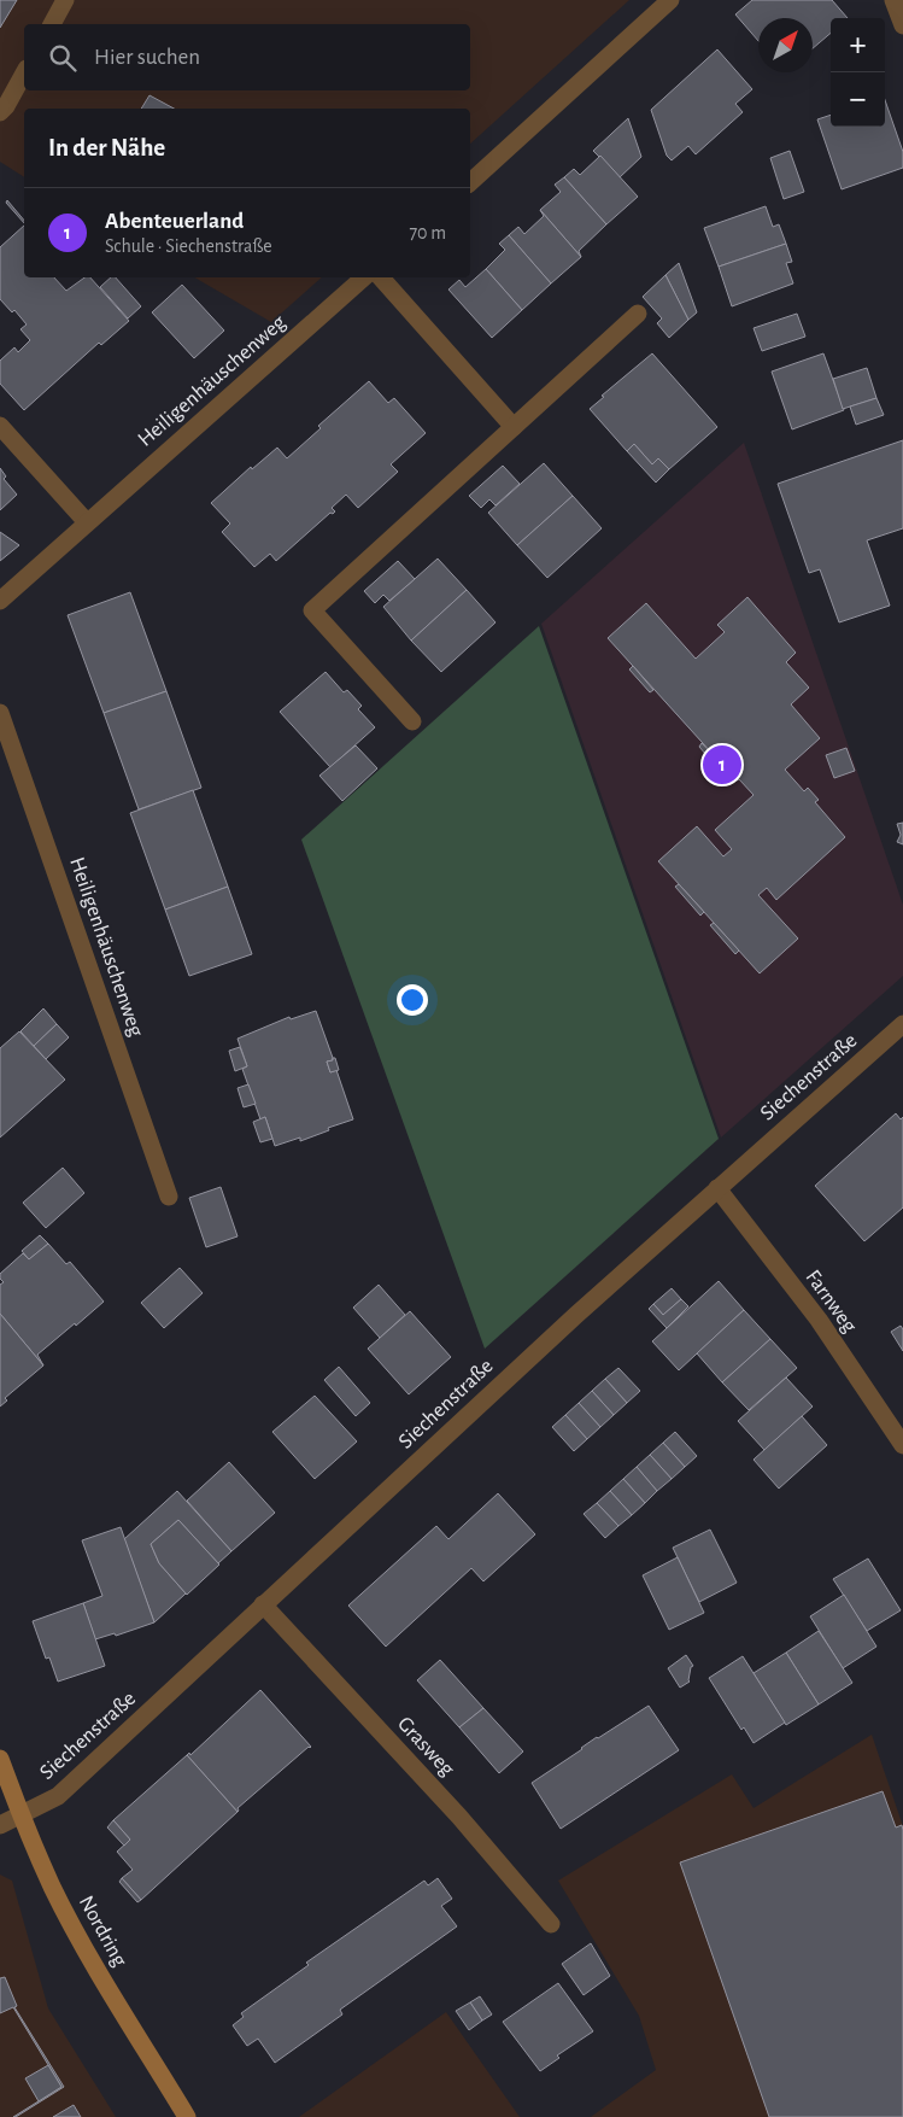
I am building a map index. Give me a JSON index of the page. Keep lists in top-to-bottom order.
{
  "streets": {
    "main road": ["Nordring"],
    "street": [
      "Heiligenhäuschenweg",
      "Siechenstraße",
      "Farnweg",
      "Grasweg"
    ]
  },
  "crossings": [
    ["Siechenstraße", "Farnweg"],
    ["Siechenstraße", "Grasweg"],
    ["Siechenstraße", "Nordring"]
  ],
  "north": "top right",
  "page": {
    "map_buttons": ["+", "−"],
    "search": "Hier suchen",
    "heading": "In der Nähe",
    "list": [
      {
        "mark": "1",
        "name": "Abenteuerland",
        "note": "Schule · Siechenstraße",
        "value": "70 m"
      }
    ],
    "pins": "1"
  }
}
